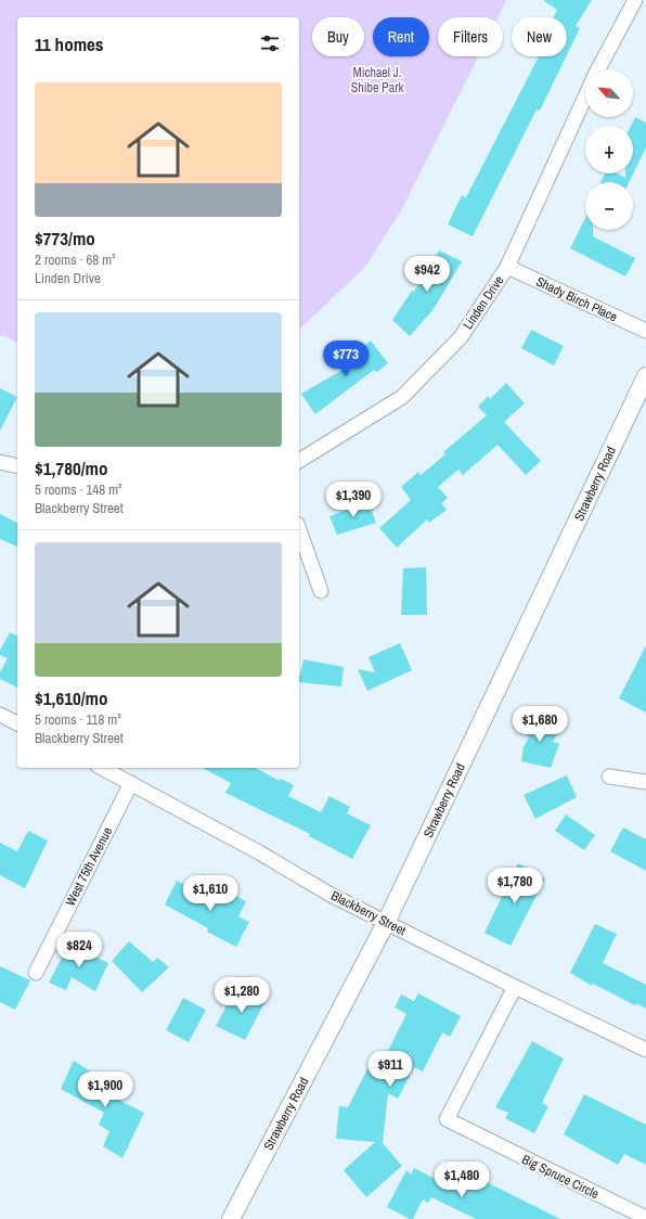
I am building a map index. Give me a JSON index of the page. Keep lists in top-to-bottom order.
{
  "streets": {
    "street": [
      "Shady Birch Place",
      "Linden Drive",
      "Strawberry Road",
      "West 75th Avenue",
      "Blackberry Street",
      "Big Spruce Circle"
    ]
  },
  "crossings": [
    ["Shady Birch Place", "Linden Drive"],
    ["Strawberry Road", "Blackberry Street"],
    ["West 75th Avenue", "Blackberry Street"],
    ["Blackberry Street", "Big Spruce Circle"]
  ],
  "parks": ["Michael J. Shibe Park"],
  "north": "top left",
  "page": {
    "chip": [
      "Buy",
      "Rent",
      "Filters",
      "New"
    ],
    "heading": "11 homes",
    "map_buttons": ["+", "−"],
    "list": [
      {
        "name": "$773/mo",
        "note": "2 rooms · 68 m² · Linden Drive"
      },
      {
        "name": "$1,780/mo",
        "note": "5 rooms · 148 m² · Blackberry Street"
      },
      {
        "name": "$1,610/mo",
        "note": "5 rooms · 118 m² · Blackberry Street"
      }
    ],
    "price": [
      "$942",
      "$773",
      "$1,390",
      "$1,680",
      "$1,780",
      "$1,610",
      "$824",
      "$1,280",
      "$911",
      "$1,900",
      "$1,480"
    ]
  }
}
